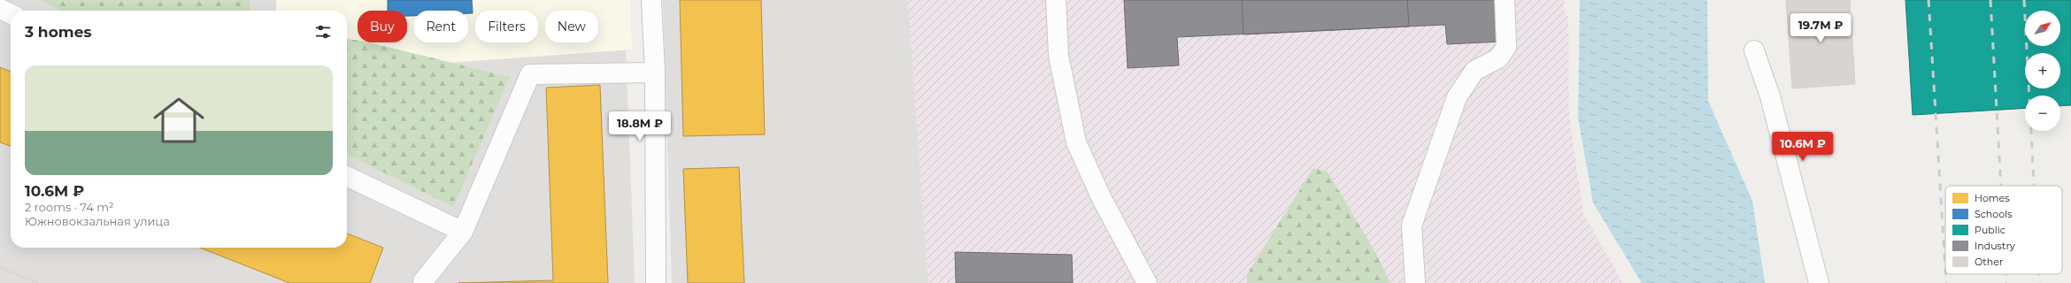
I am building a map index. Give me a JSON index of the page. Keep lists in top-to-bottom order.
{
  "legend": [
    "Homes",
    "Schools",
    "Public",
    "Industry",
    "Other"
  ],
  "north": "top right",
  "page": {
    "map_buttons": ["+", "−"],
    "chip": [
      "Buy",
      "Rent",
      "Filters",
      "New"
    ],
    "heading": "3 homes",
    "price": ["19.7M ₽", "18.8M ₽", "10.6M ₽"],
    "list": [
      {
        "name": "10.6M ₽",
        "note": "2 rooms · 74 m² · Южновокзальная улица"
      }
    ]
  }
}
